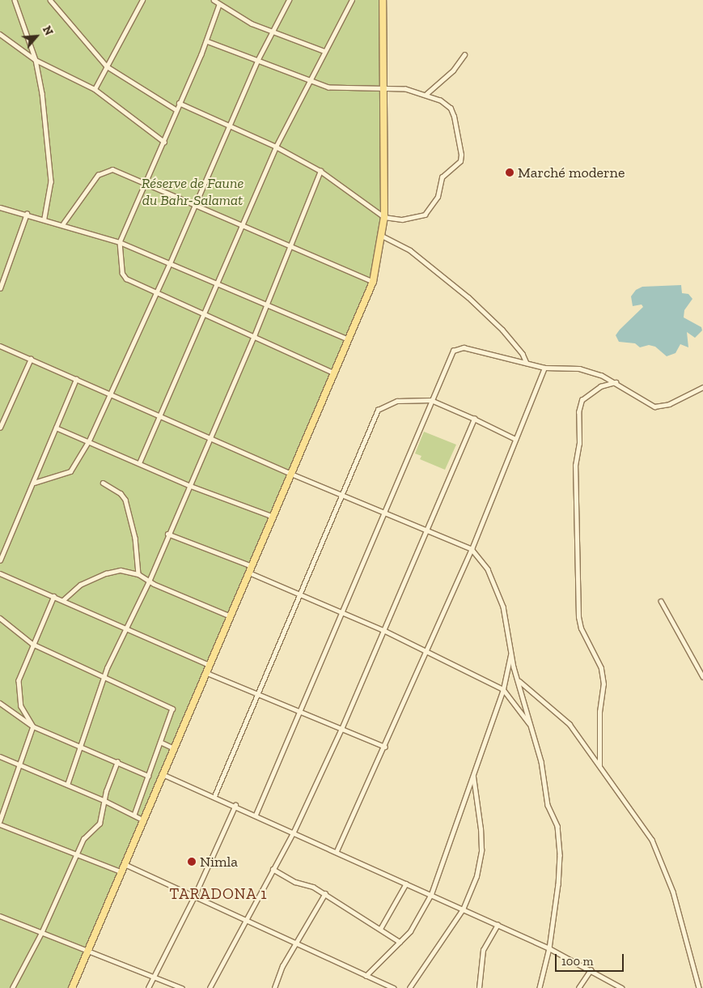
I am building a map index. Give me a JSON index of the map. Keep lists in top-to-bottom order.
{
  "districts": ["TARADONA 1"],
  "parks": ["Réserve de Faune du Bahr-Salamat"],
  "places": ["Marché moderne", "Nimla"],
  "scale_bar": "100 m",
  "north": "top right"
}
